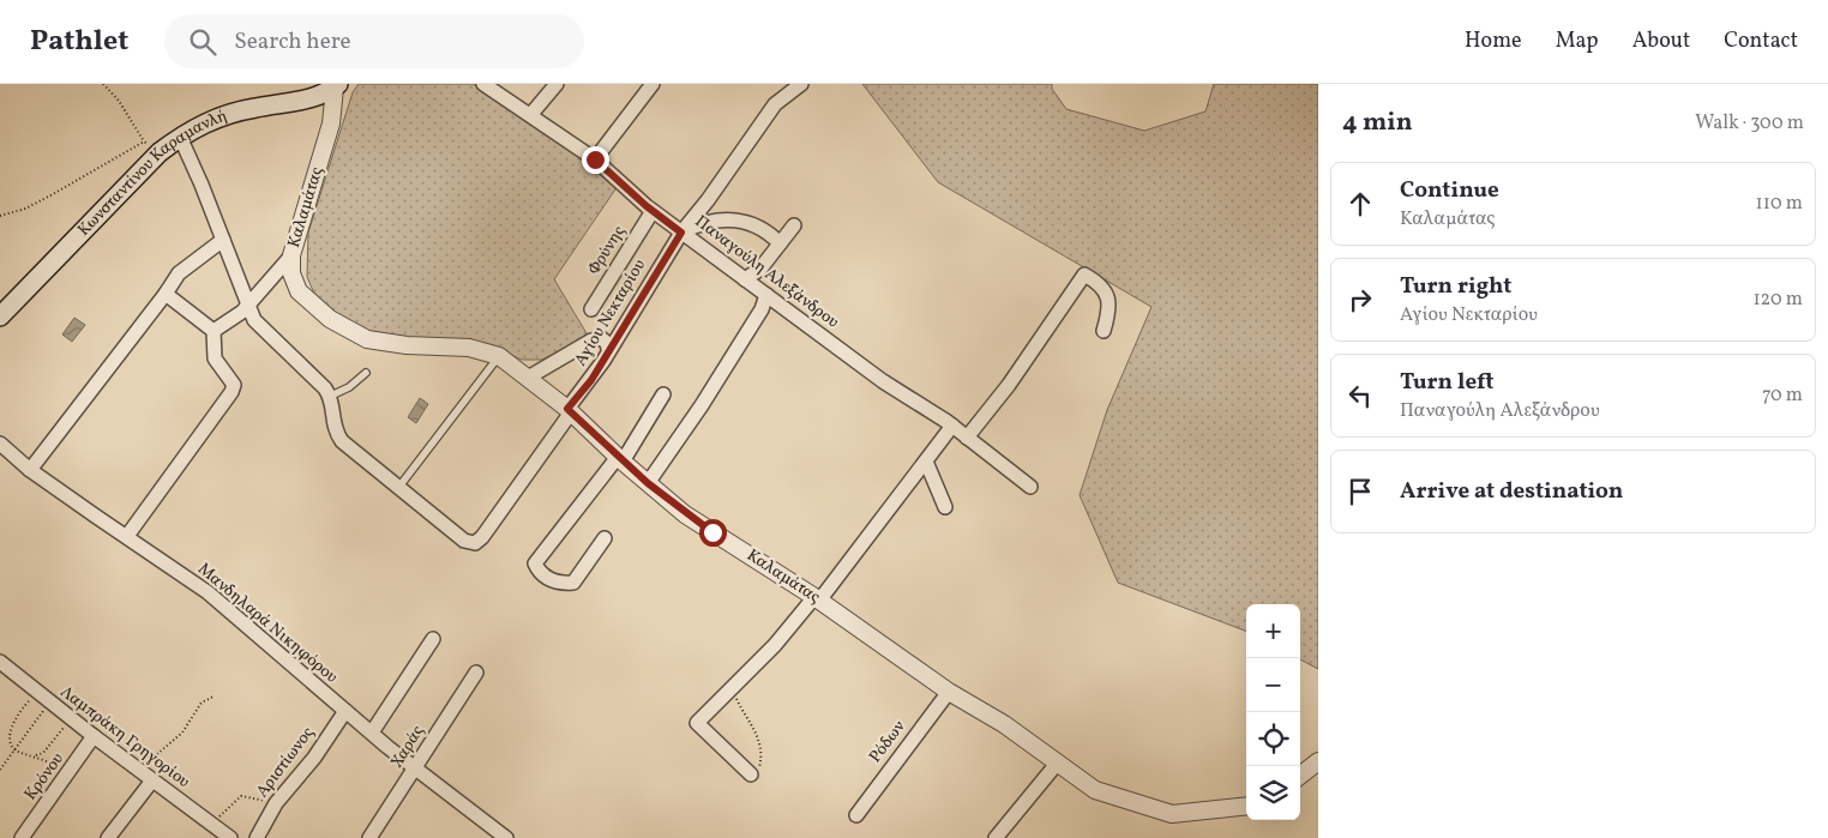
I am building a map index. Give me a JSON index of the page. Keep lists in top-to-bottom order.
{
  "streets": {
    "main road": ["Κωνσταντίνου Καραμανλή"],
    "street": [
      "Καλαμάτας",
      "Φρύνης",
      "Παναγούλη Αλεξάνδρου",
      "Αγίου Νεκταρίου",
      "Μανδηλαρά Νικηφόρου",
      "Λαμπράκη Γρηγορίου",
      "Ρόδων",
      "Χαράς",
      "Αριστίωνος",
      "Κρόνου"
    ]
  },
  "crossings": [
    ["Κωνσταντίνου Καραμανλή", "Καλαμάτας"],
    ["Καλαμάτας", "Αγίου Νεκταρίου"],
    ["Καλαμάτας", "Ρόδων"],
    ["Φρύνης", "Παναγούλη Αλεξάνδρου"],
    ["Παναγούλη Αλεξάνδρου", "Αγίου Νεκταρίου"],
    ["Μανδηλαρά Νικηφόρου", "Χαράς"],
    ["Μανδηλαρά Νικηφόρου", "Αριστίωνος"],
    ["Λαμπράκη Γρηγορίου", "Κρόνου"]
  ],
  "page": {
    "header": "Pathlet",
    "search": "Search here",
    "nav": [
      "Home",
      "Map",
      "About",
      "Contact"
    ],
    "heading": ["4 min", "Walk · 300 m"],
    "list": [
      ["Continue", "Καλαμάτας", "110 m"],
      ["Turn right", "Αγίου Νεκταρίου", "120 m"],
      ["Turn left", "Παναγούλη Αλεξάνδρου", "70 m"],
      "Arrive at destination"
    ],
    "map_buttons": ["+", "−"]
  }
}
